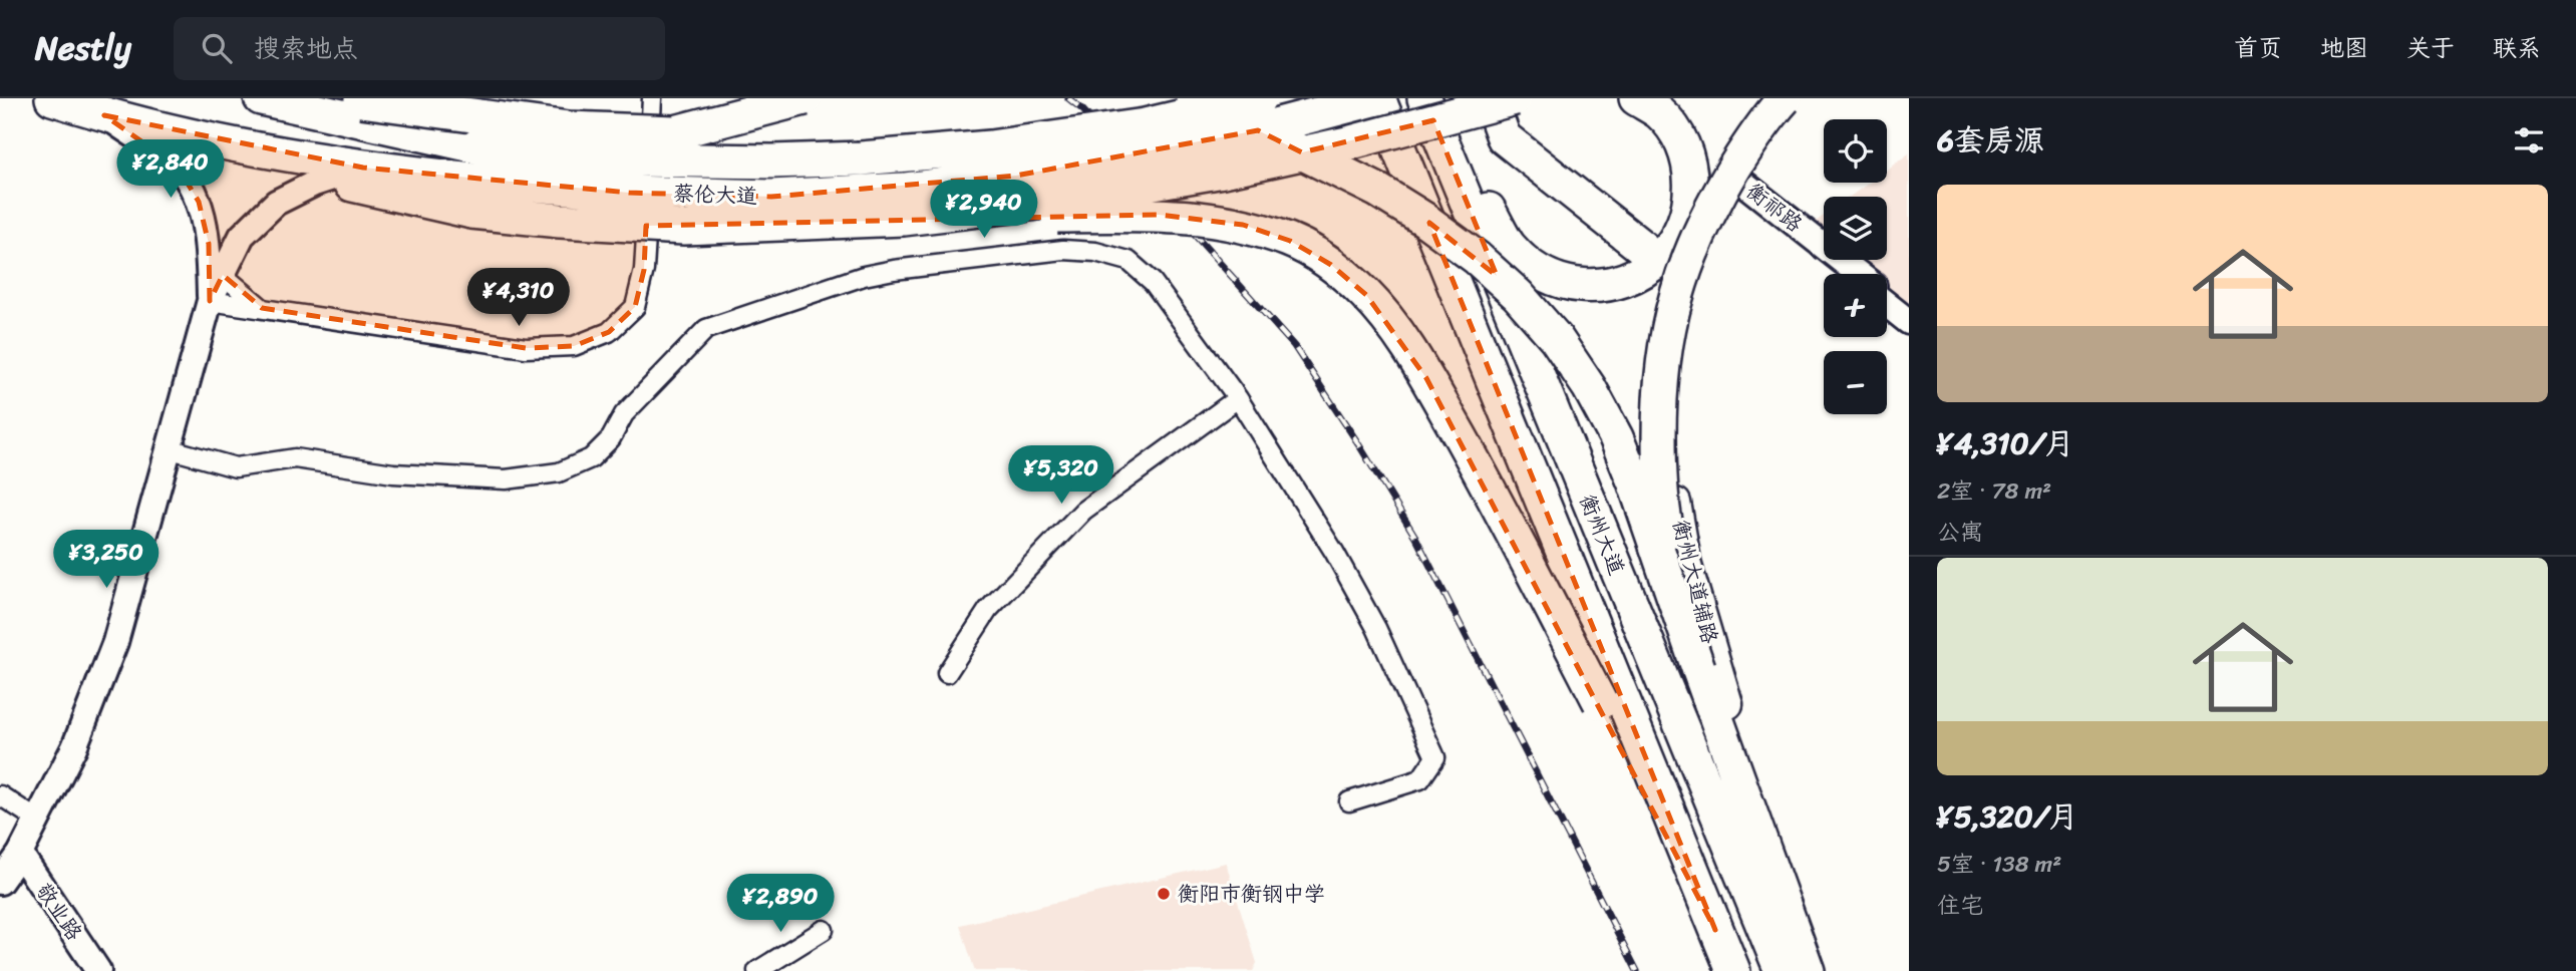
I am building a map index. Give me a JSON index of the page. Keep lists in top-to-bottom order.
{
  "streets": {
    "highway": ["蔡伦大道", "衡州大道"],
    "main road": ["衡州大道辅路"],
    "street": ["衡祁路", "敬业路"]
  },
  "crossings": [
    ["蔡伦大道", "衡州大道"],
    ["衡祁路", "衡州大道辅路"]
  ],
  "places": ["衡阳市衡钢中学"],
  "page": {
    "header": "Nestly",
    "search": "搜索地点",
    "nav": [
      "首页",
      "地图",
      "关于",
      "联系"
    ],
    "heading": "6套房源",
    "map_buttons": ["+", "−"],
    "price": [
      "¥2,840",
      "¥2,940",
      "¥4,310",
      "¥5,320",
      "¥3,250",
      "¥2,890"
    ],
    "list": [
      {
        "name": "¥4,310/月",
        "note": "2室 · 78 m² · 公寓"
      },
      {
        "name": "¥5,320/月",
        "note": "5室 · 138 m² · 住宅"
      }
    ]
  }
}
